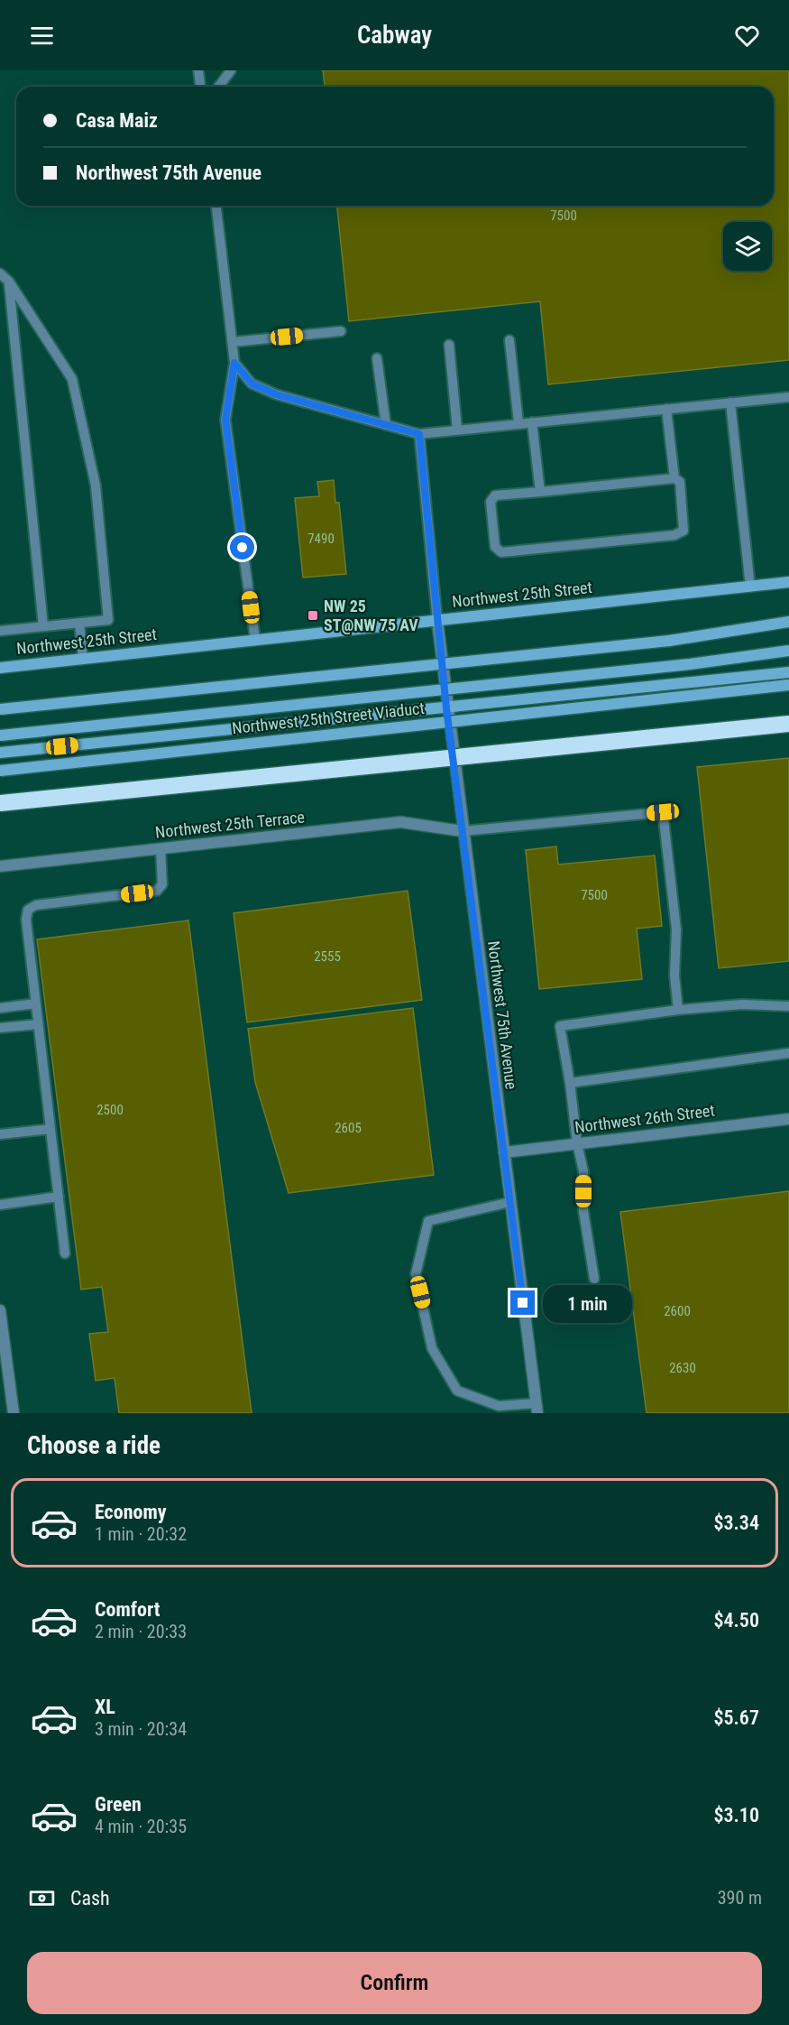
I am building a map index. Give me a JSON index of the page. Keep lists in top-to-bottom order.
{
  "streets": {
    "main road": ["Northwest 25th Street", "Northwest 25th Street Viaduct"],
    "street": ["Northwest 25th Terrace", "Northwest 75th Avenue", "Northwest 26th Street"]
  },
  "crossings": [
    ["Northwest 25th Street", "Northwest 75th Avenue"],
    ["Northwest 25th Terrace", "Northwest 75th Avenue"],
    ["Northwest 75th Avenue", "Northwest 26th Street"]
  ],
  "places": {
    "transit": ["NW 25 ST@NW 75 AV"]
  },
  "house_numbers": [
    "7500",
    "7490",
    "7500",
    "2555",
    "2500",
    "2605",
    "2600",
    "2630"
  ],
  "page": {
    "header": "Cabway",
    "banner": ["Casa Maiz", "Northwest 75th Avenue"],
    "bubble": "1 min",
    "heading": "Choose a ride",
    "list": [
      {
        "name": "Economy",
        "note": "1 min · 20:32",
        "value": "$3.34"
      },
      {
        "name": "Comfort",
        "note": "2 min · 20:33",
        "value": "$4.50"
      },
      {
        "name": "XL",
        "note": "3 min · 20:34",
        "value": "$5.67"
      },
      {
        "name": "Green",
        "note": "4 min · 20:35",
        "value": "$3.10"
      }
    ],
    "pay": ["Cash", "390 m"],
    "buttons": "Confirm"
  }
}
